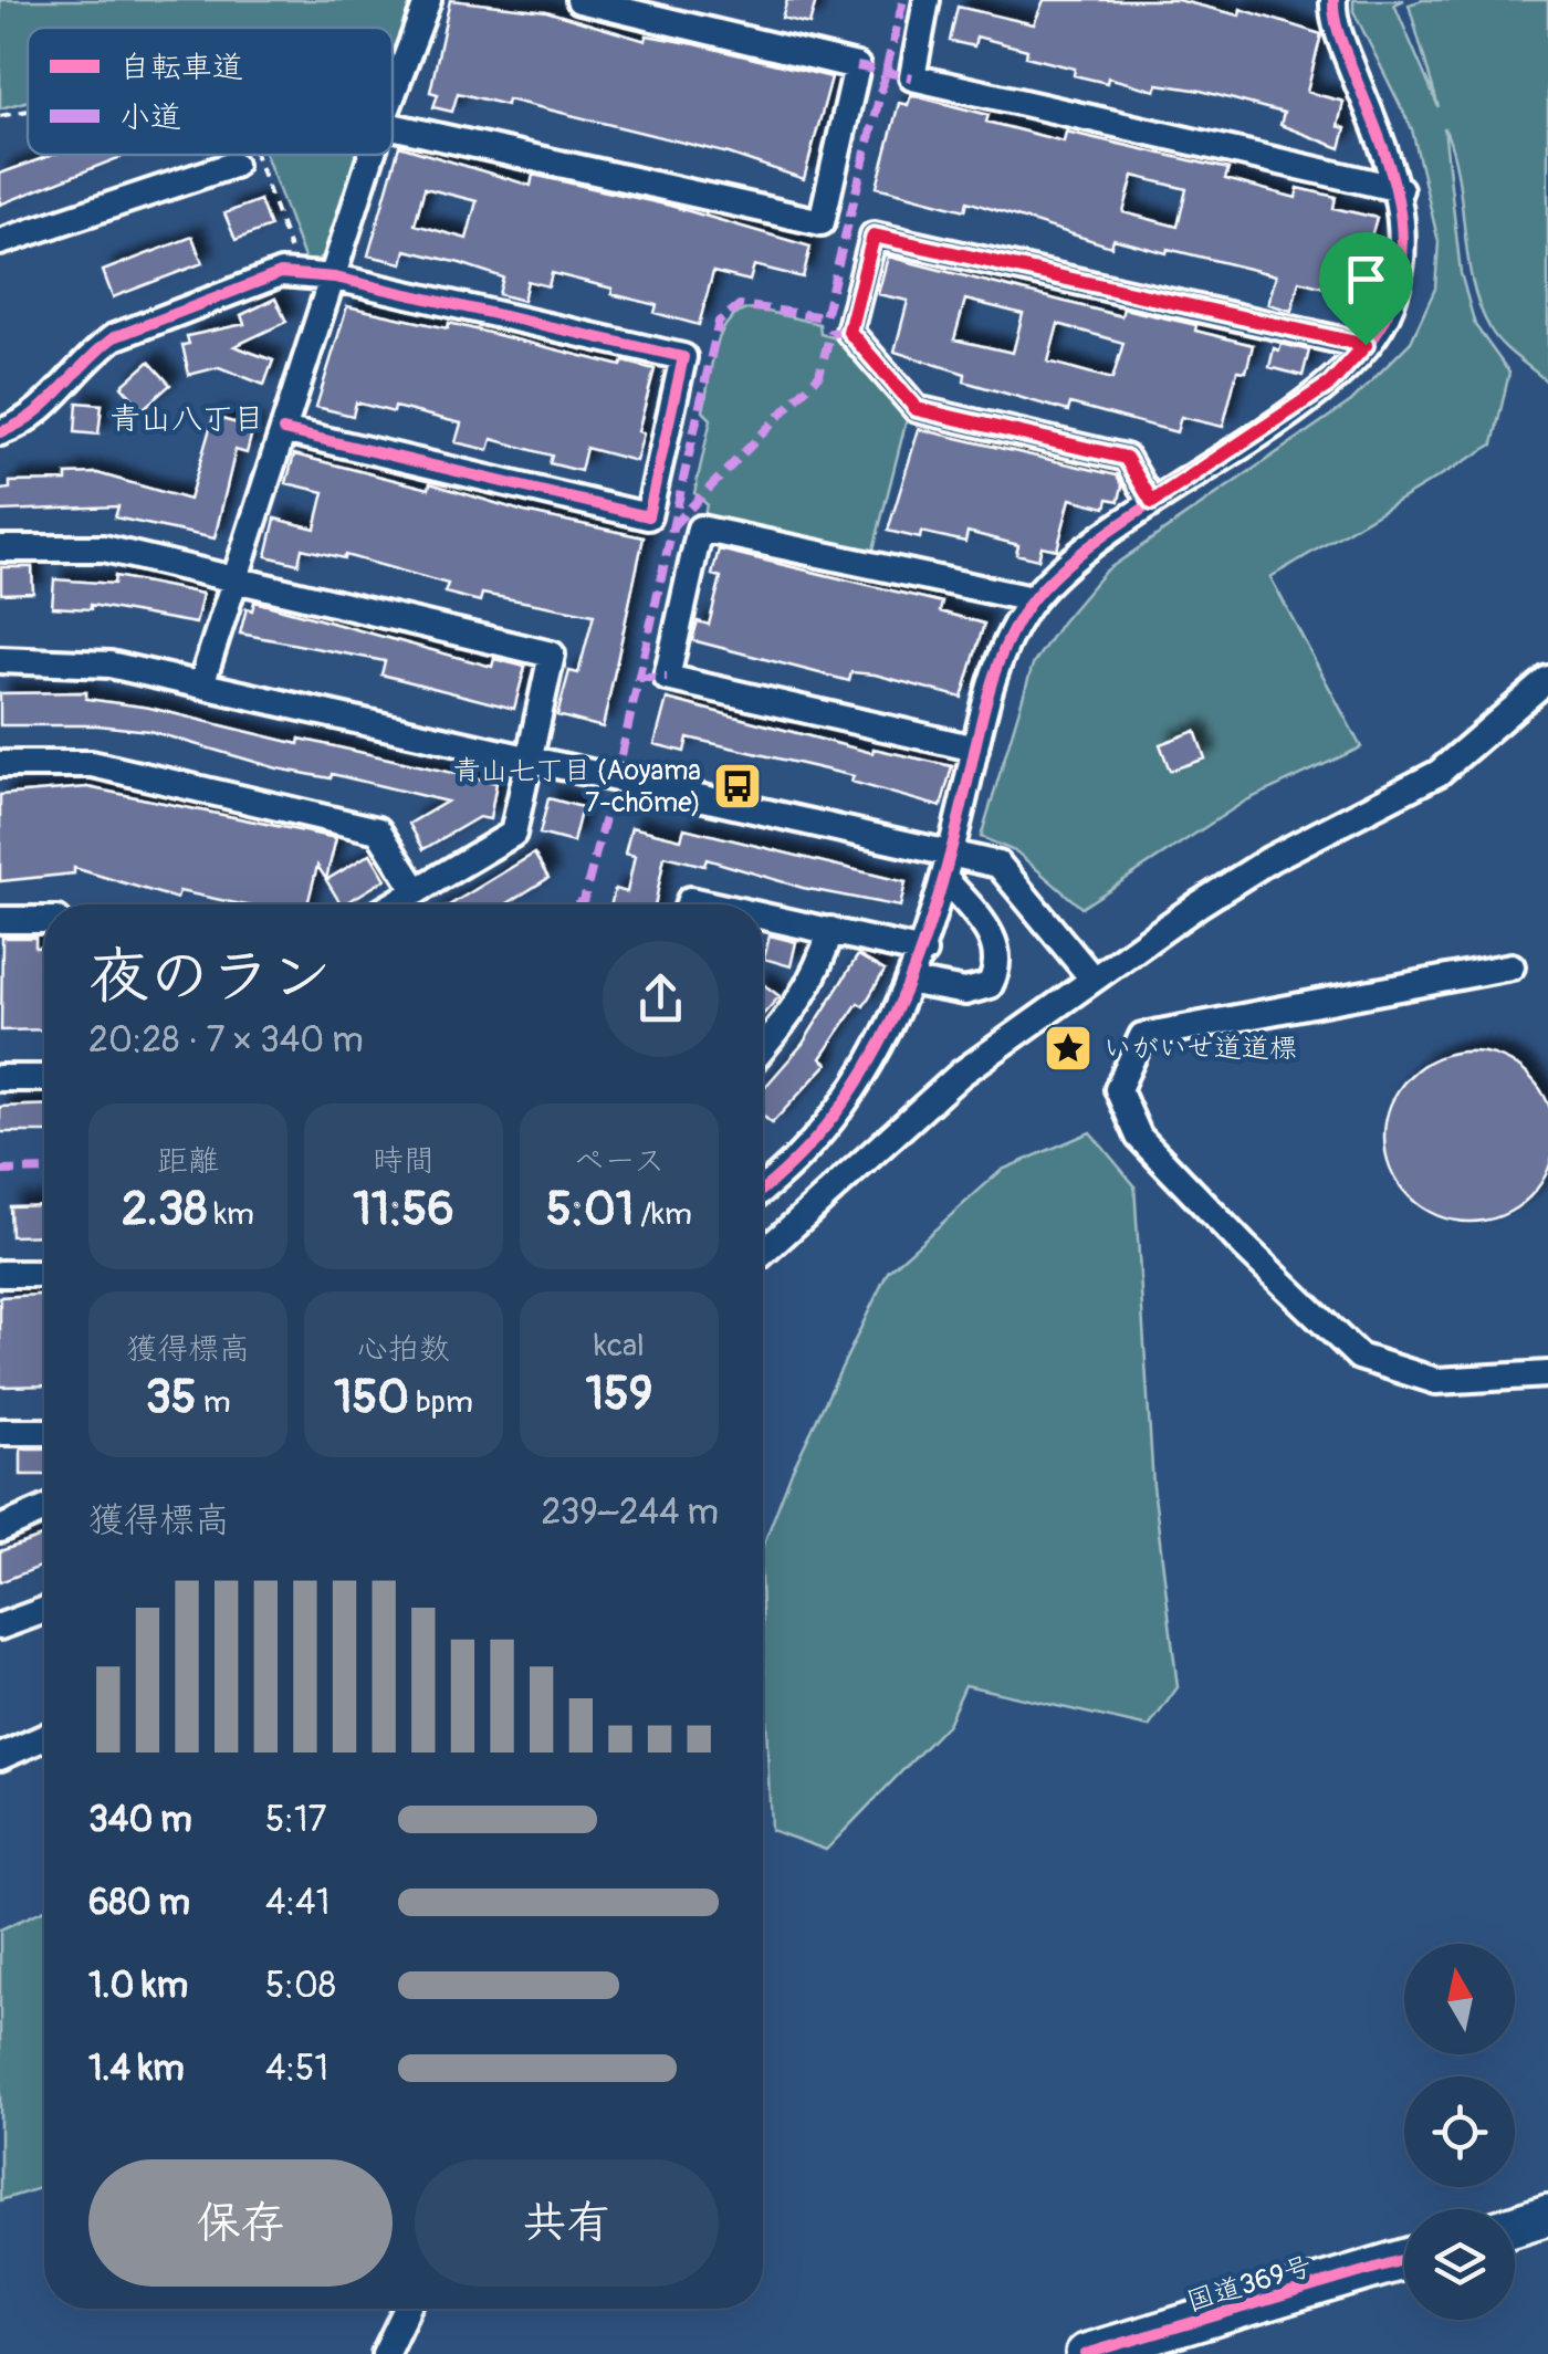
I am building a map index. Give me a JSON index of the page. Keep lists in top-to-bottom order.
{
  "streets": {
    "highway": ["国道369号"]
  },
  "districts": ["青山八丁目"],
  "places": {
    "bus stop": ["青山七丁目 (Aoyama 7-chōme)"],
    "place": ["いがいせ道道標"]
  },
  "legend": ["自転車道", "小道"],
  "north": "top",
  "page": {
    "heading": ["夜のラン", "20:28 · 7 × 340 m"],
    "stats": [
      ["距離", "2.38 km"],
      ["時間", "11:56"],
      ["ペース", "5:01 /km"],
      ["獲得標高", "35 m"],
      ["心拍数", "150 bpm"],
      ["kcal", "159"]
    ],
    "chart": ["獲得標高", "239–244 m"],
    "list": [
      {
        "name": "340 m",
        "note": "5:17"
      },
      {
        "name": "680 m",
        "note": "4:41"
      },
      {
        "name": "1.0 km",
        "note": "5:08"
      },
      {
        "name": "1.4 km",
        "note": "4:51"
      }
    ],
    "buttons": ["保存", "共有"]
  }
}
